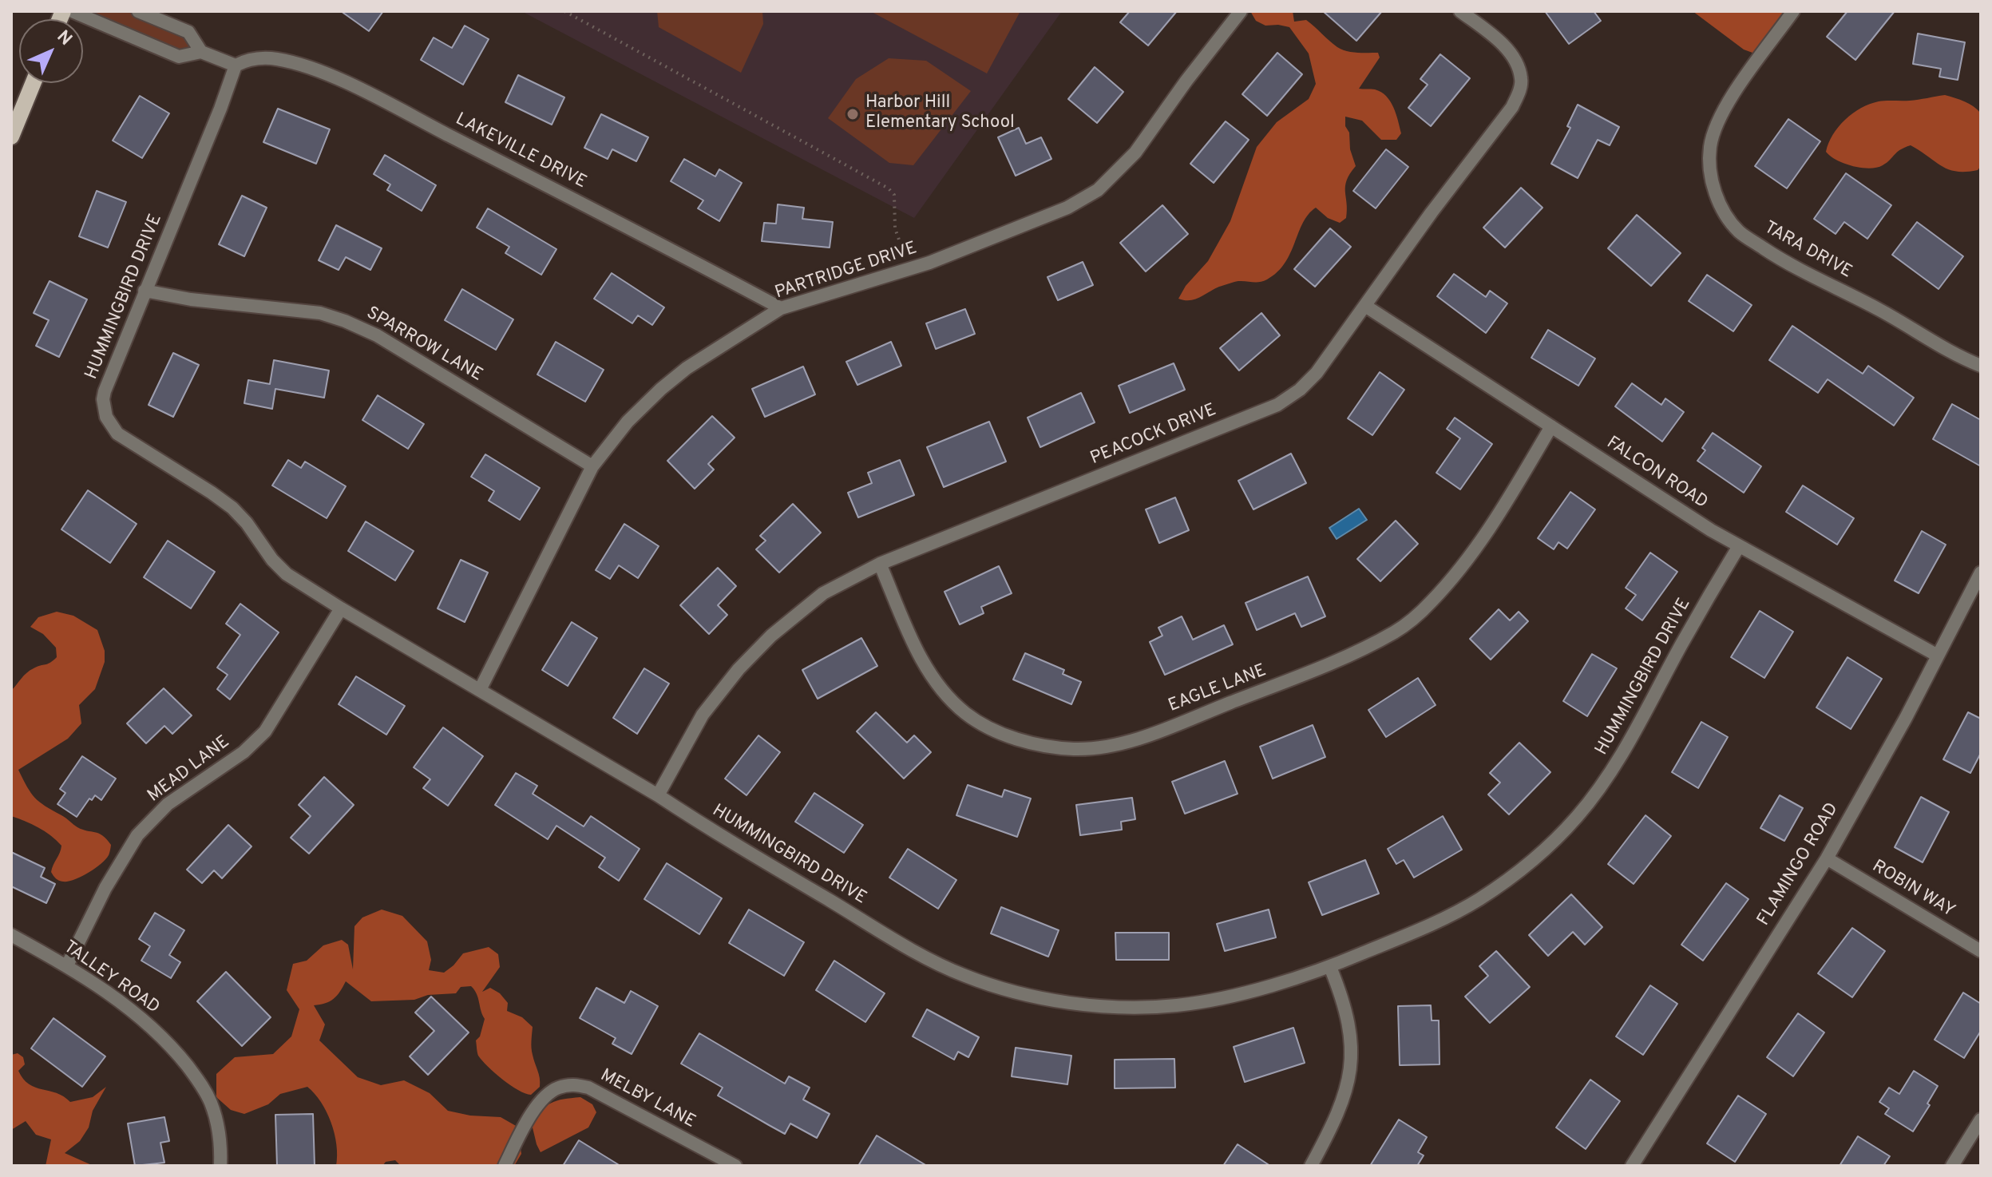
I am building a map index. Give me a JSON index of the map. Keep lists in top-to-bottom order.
{
  "streets": {
    "street": [
      "LAKEVILLE DRIVE",
      "TARA DRIVE",
      "PARTRIDGE DRIVE",
      "HUMMINGBIRD DRIVE",
      "SPARROW LANE",
      "PEACOCK DRIVE",
      "FALCON ROAD",
      "EAGLE LANE",
      "MEAD LANE",
      "FLAMINGO ROAD",
      "ROBIN WAY",
      "TALLEY ROAD",
      "MELBY LANE"
    ]
  },
  "crossings": [
    ["LAKEVILLE DRIVE", "PARTRIDGE DRIVE"],
    ["LAKEVILLE DRIVE", "HUMMINGBIRD DRIVE"],
    ["PARTRIDGE DRIVE", "HUMMINGBIRD DRIVE"],
    ["PARTRIDGE DRIVE", "SPARROW LANE"],
    ["HUMMINGBIRD DRIVE", "SPARROW LANE"],
    ["HUMMINGBIRD DRIVE", "PEACOCK DRIVE"],
    ["HUMMINGBIRD DRIVE", "FALCON ROAD"],
    ["HUMMINGBIRD DRIVE", "MEAD LANE"],
    ["PEACOCK DRIVE", "FALCON ROAD"],
    ["PEACOCK DRIVE", "EAGLE LANE"],
    ["FALCON ROAD", "EAGLE LANE"],
    ["FALCON ROAD", "FLAMINGO ROAD"],
    ["MEAD LANE", "TALLEY ROAD"],
    ["FLAMINGO ROAD", "ROBIN WAY"]
  ],
  "places": ["Harbor Hill Elementary School"],
  "north": "top right"
}
